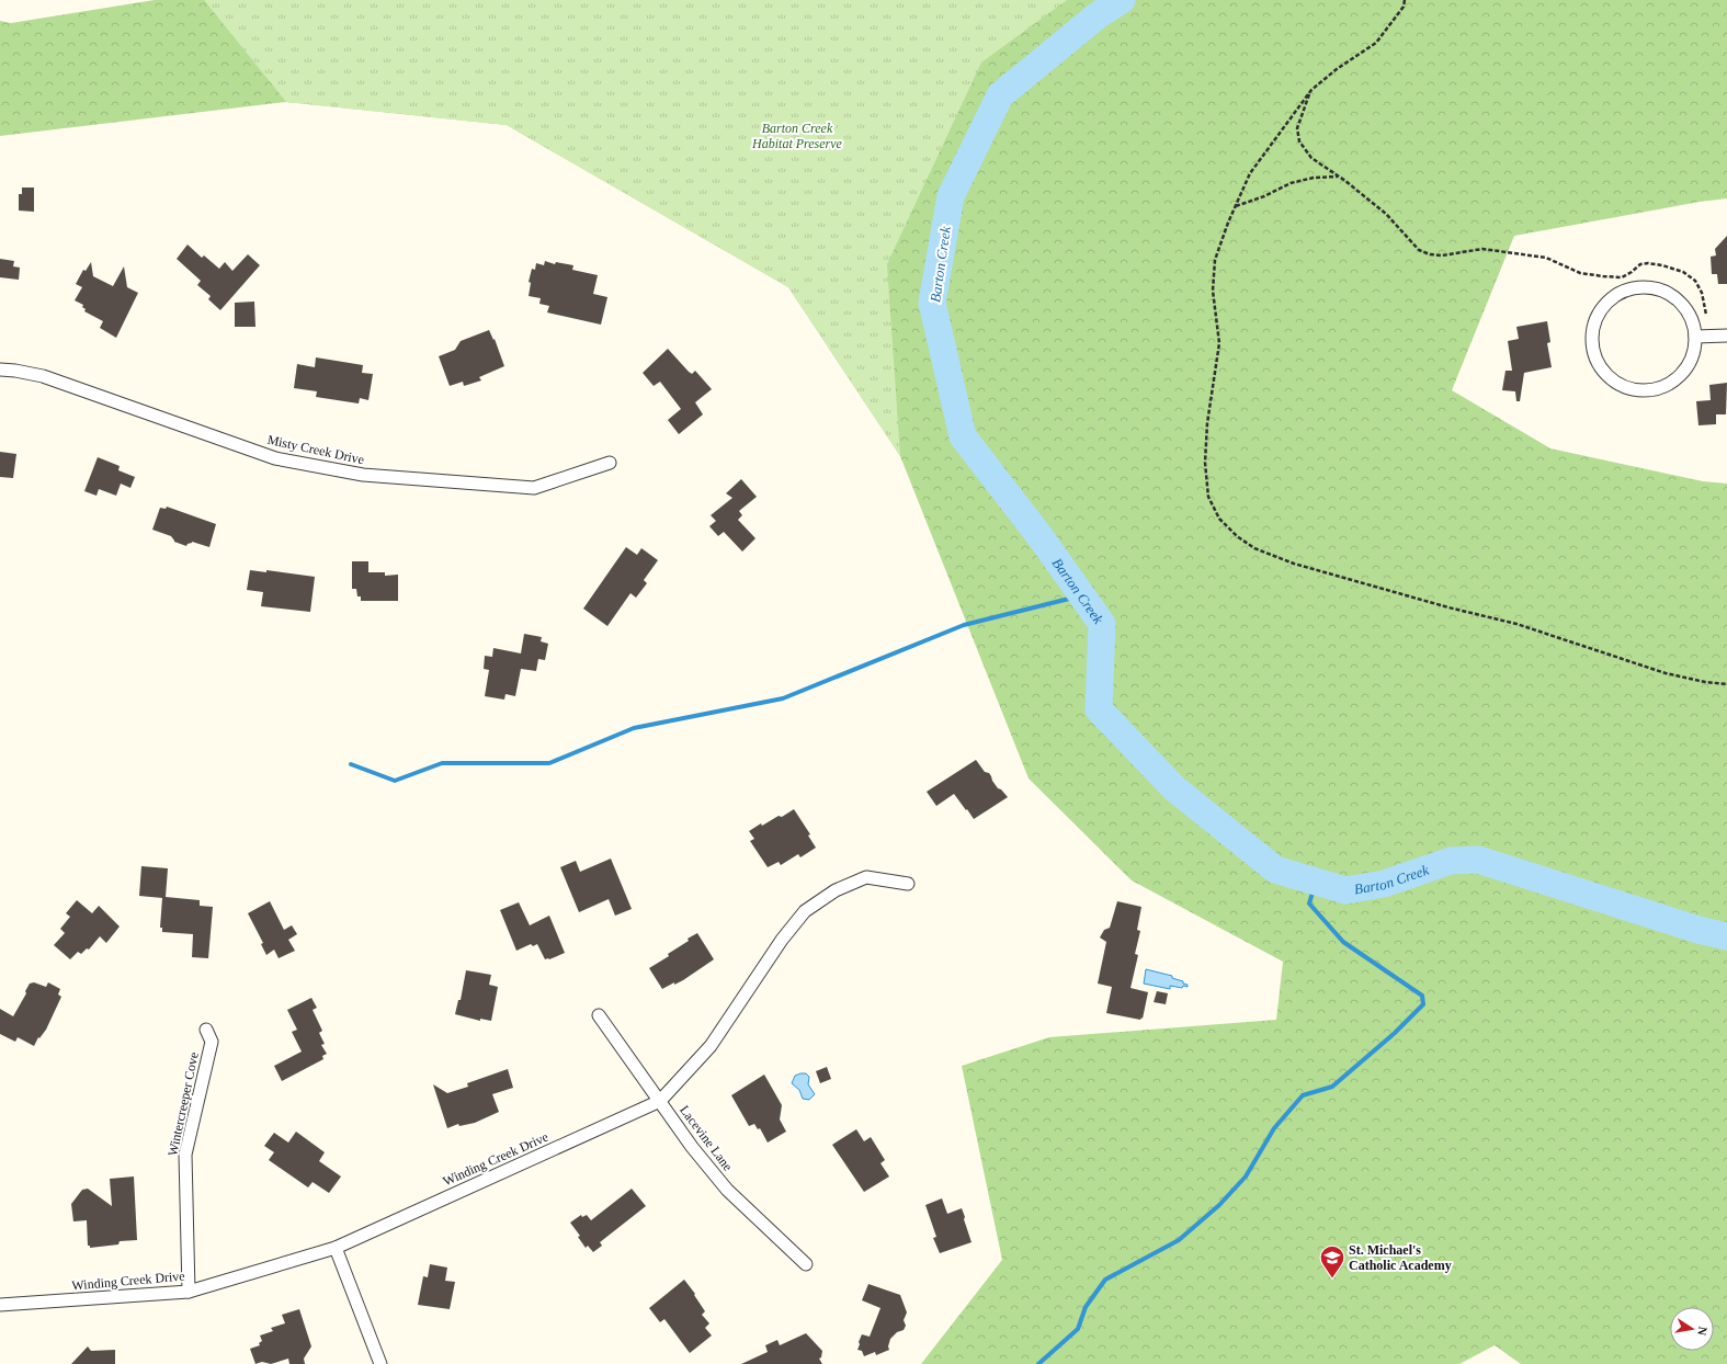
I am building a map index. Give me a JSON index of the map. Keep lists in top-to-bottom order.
{
  "streets": {
    "street": [
      "Misty Creek Drive",
      "Wintercreeper Cove",
      "Lacevine Lane",
      "Winding Creek Drive"
    ]
  },
  "crossings": [
    ["Wintercreeper Cove", "Winding Creek Drive"],
    ["Lacevine Lane", "Winding Creek Drive"]
  ],
  "water": ["Barton Creek"],
  "parks": ["Barton Creek Habitat Preserve"],
  "places": {
    "school or university": ["St. Michael's Catholic Academy"]
  },
  "north": "right"
}
